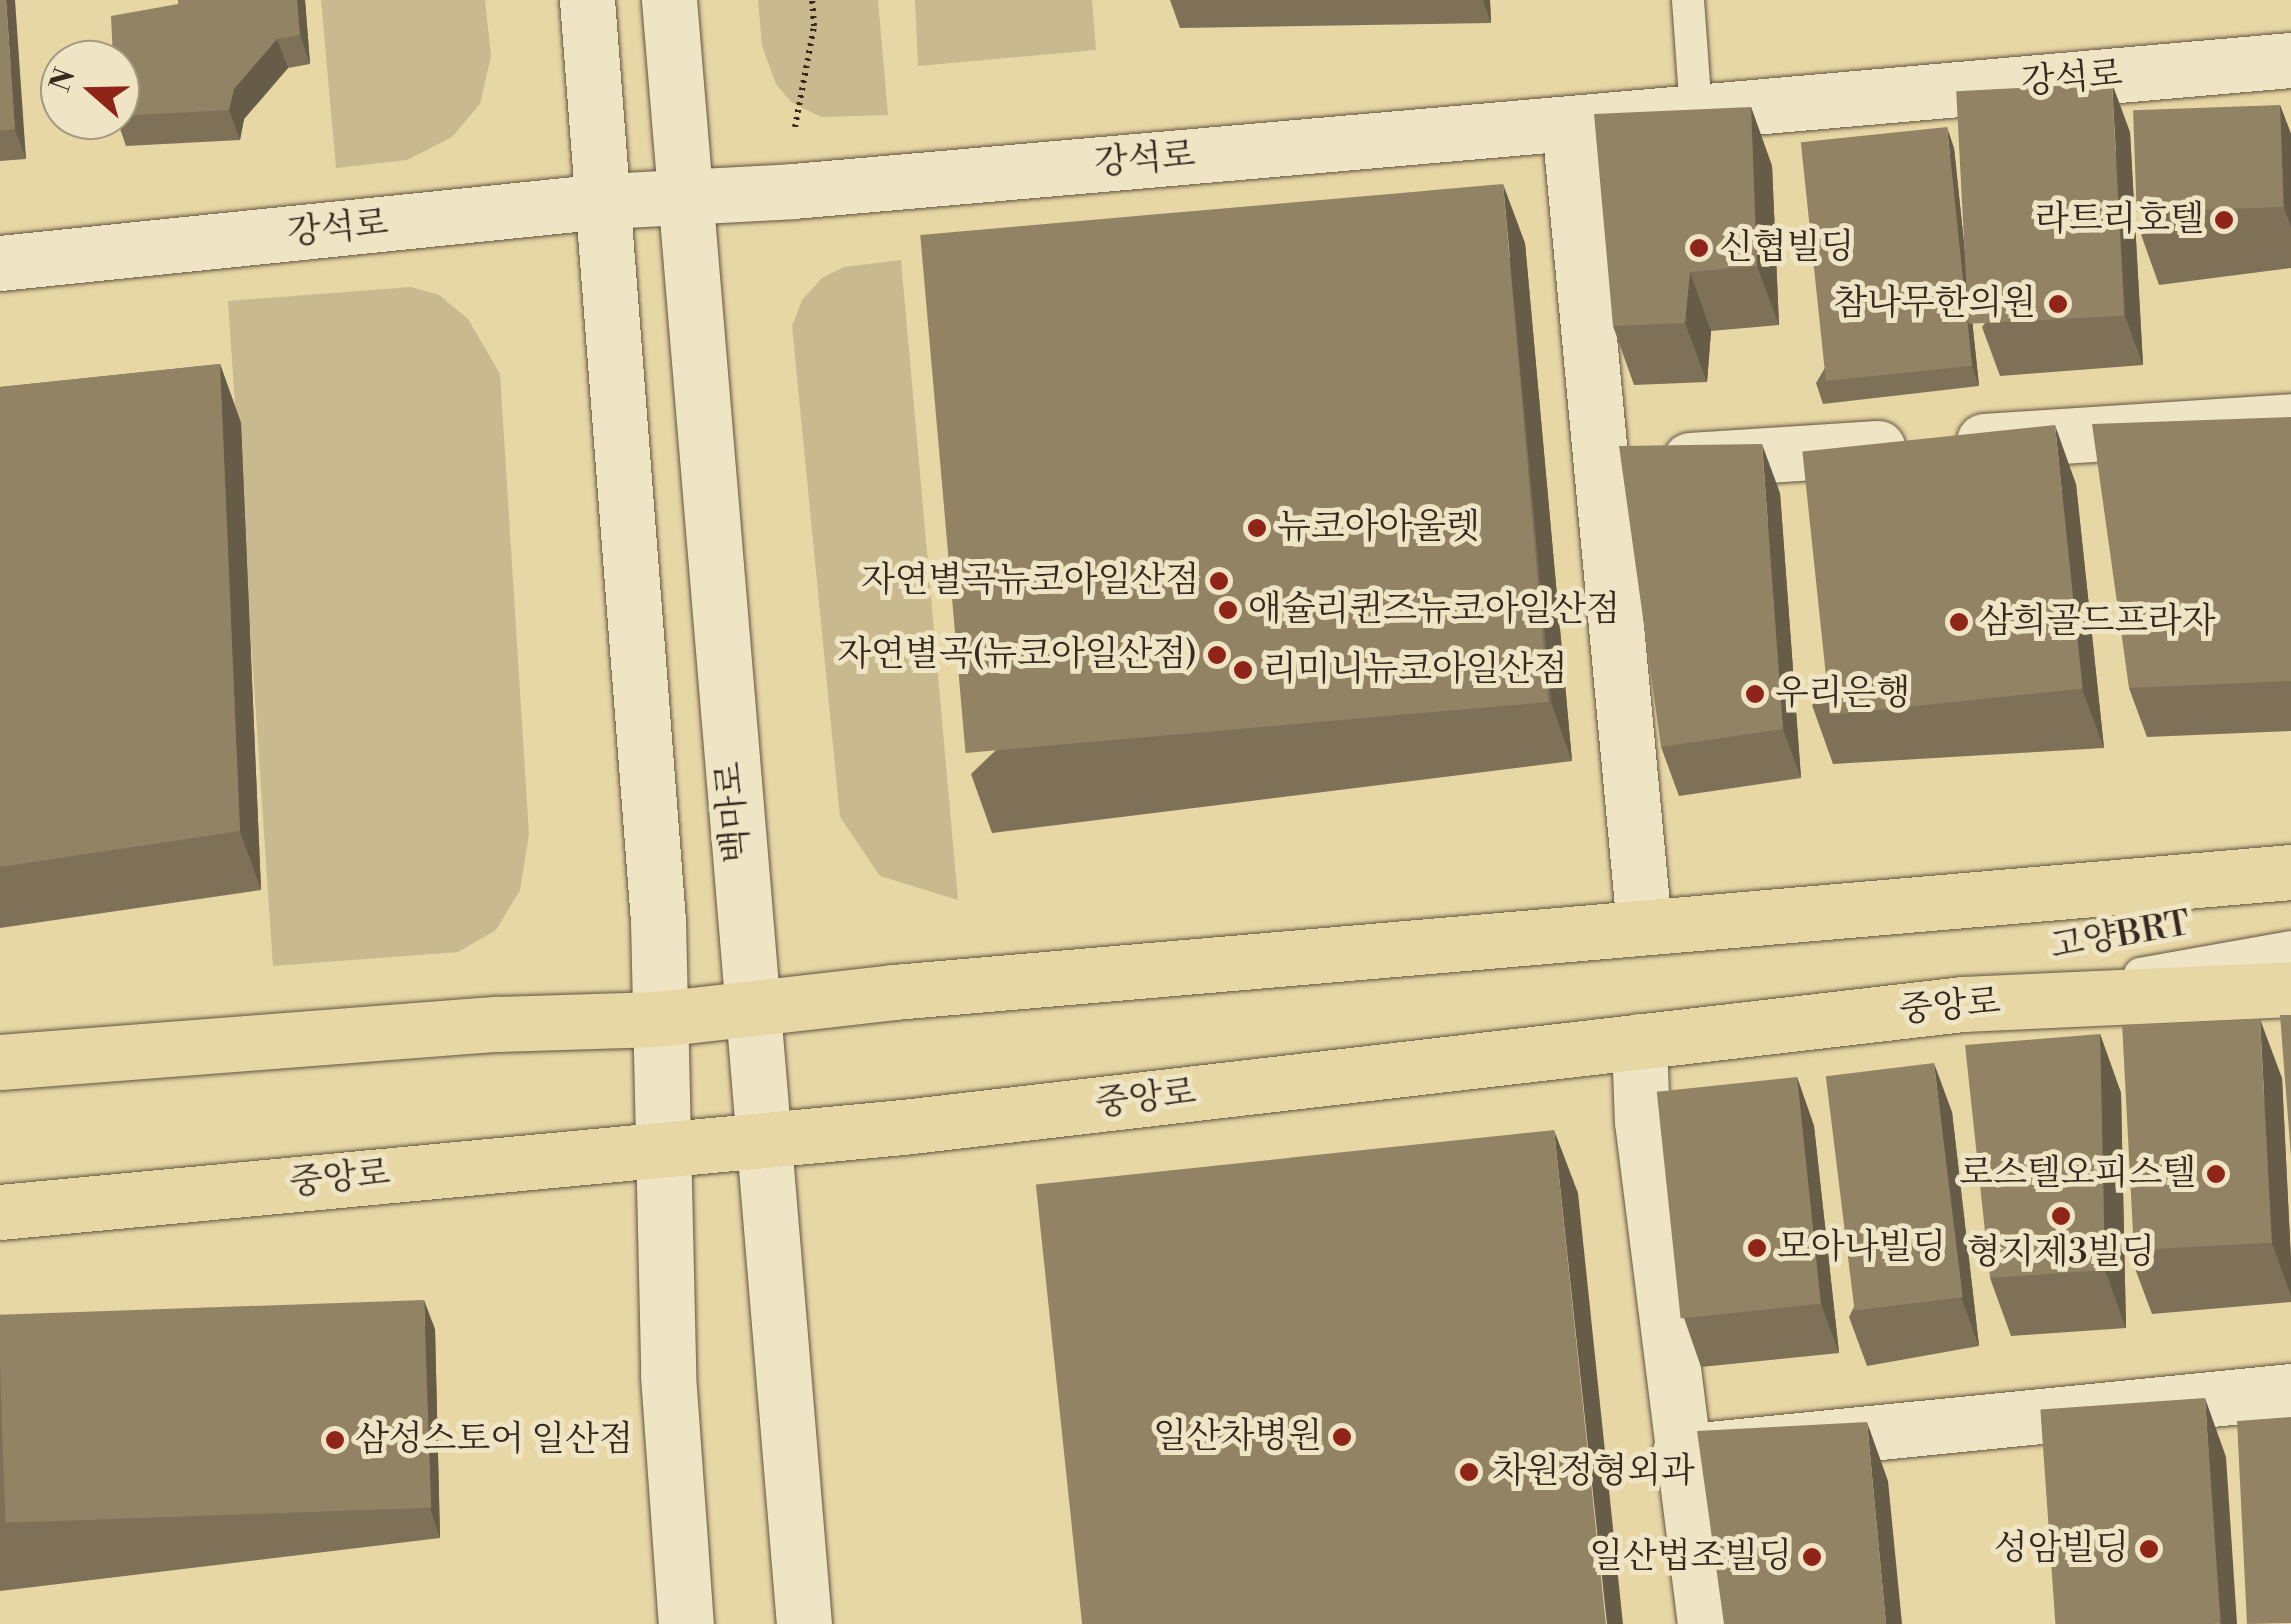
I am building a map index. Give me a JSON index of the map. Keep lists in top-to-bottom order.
{
  "streets": {
    "main road": ["중앙로"],
    "street": ["강석로", "백마로"],
    "lane": ["고양BRT"]
  },
  "crossings": [
    ["강석로", "백마로"],
    ["백마로", "중앙로"],
    ["고양BRT", "중앙로"]
  ],
  "places": [
    "라트리호텔",
    "신협빌딩",
    "참나무한의원",
    "뉴코아아울렛",
    "자연별곡뉴코아일산점",
    "애슐리퀸즈뉴코아일산점",
    "삼희골드프라자",
    "자연별곡(뉴코아일산점)",
    "리미니뉴코아일산점",
    "우리은행",
    "로스텔오피스텔",
    "형지제3빌딩",
    "모아나빌딩",
    "일산차병원",
    "삼성스토어 일산점",
    "차원정형외과",
    "성암빌딩",
    "일산법조빌딩"
  ],
  "north": "left"
}
